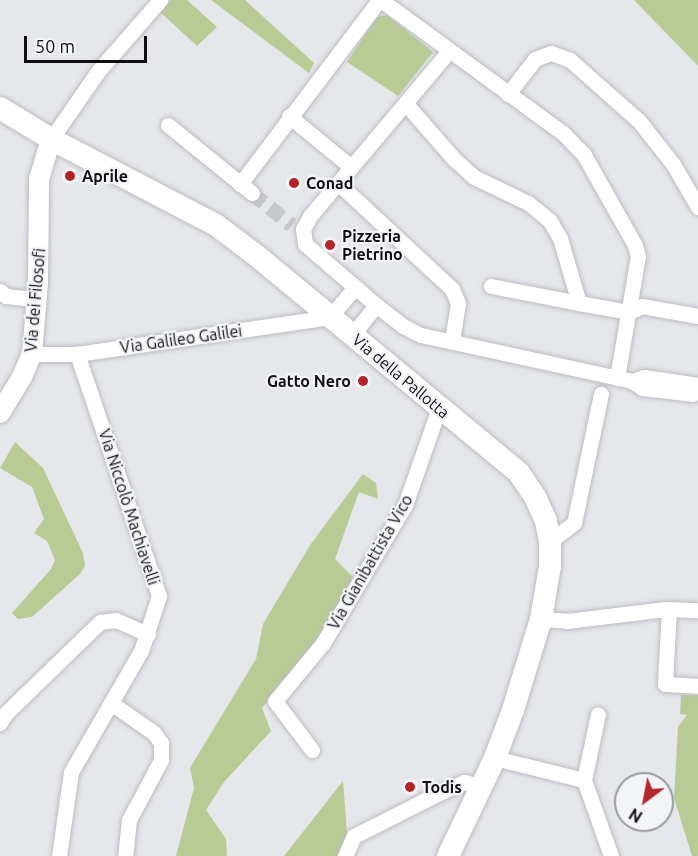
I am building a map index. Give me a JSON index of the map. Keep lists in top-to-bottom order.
{
  "streets": {
    "main road": ["Via della Pallotta"],
    "street": [
      "Via dei Filosofi",
      "Via Galileo Galilei",
      "Via Niccolò Machiavelli",
      "Via Gianibattista Vico"
    ]
  },
  "crossings": [
    ["Via dei Filosofi", "Via Galileo Galilei"],
    ["Via dei Filosofi", "Via della Pallotta"],
    ["Via Galileo Galilei", "Via della Pallotta"],
    ["Via Galileo Galilei", "Via Niccolò Machiavelli"],
    ["Via della Pallotta", "Via Gianibattista Vico"]
  ],
  "places": [
    "Aprile",
    "Conad",
    "Pizzeria Pietrino",
    "Gatto Nero",
    "Todis"
  ],
  "scale_bar": "50 m",
  "north": "bottom left"
}
